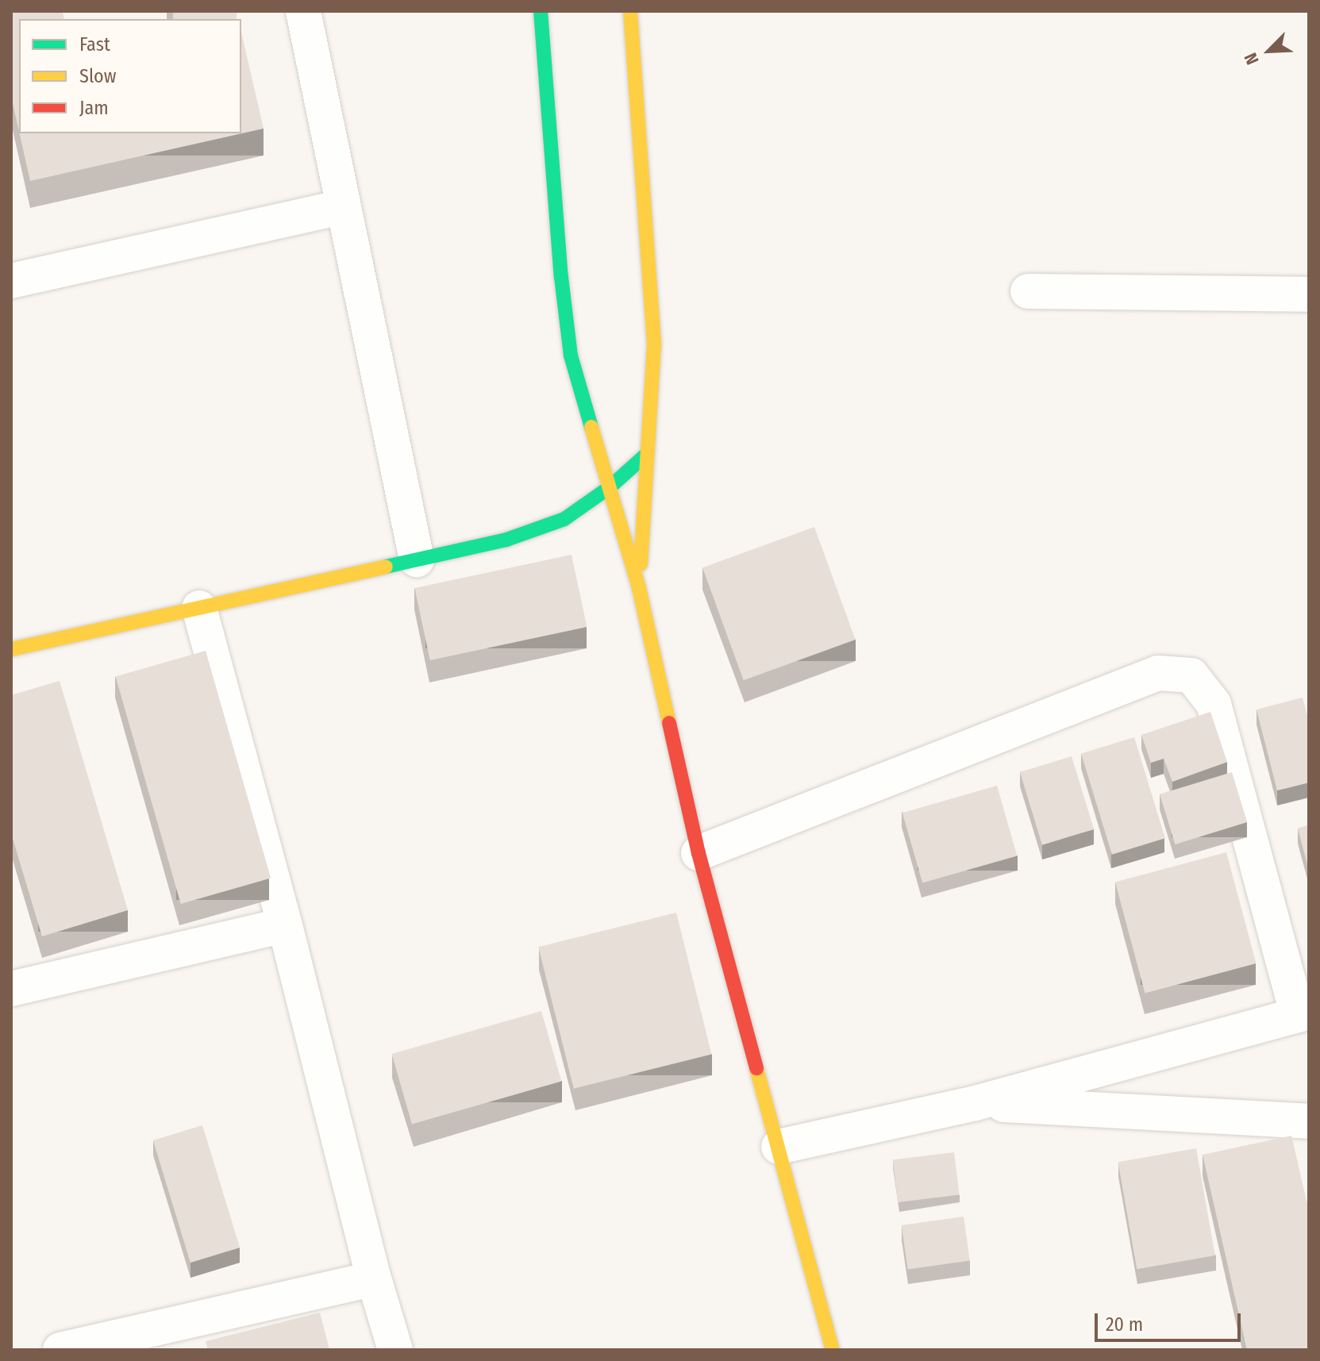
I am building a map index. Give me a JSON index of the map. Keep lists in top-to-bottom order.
{
  "legend": ["Fast", "Slow", "Jam"],
  "scale_bar": "20 m",
  "north": "bottom left"
}
